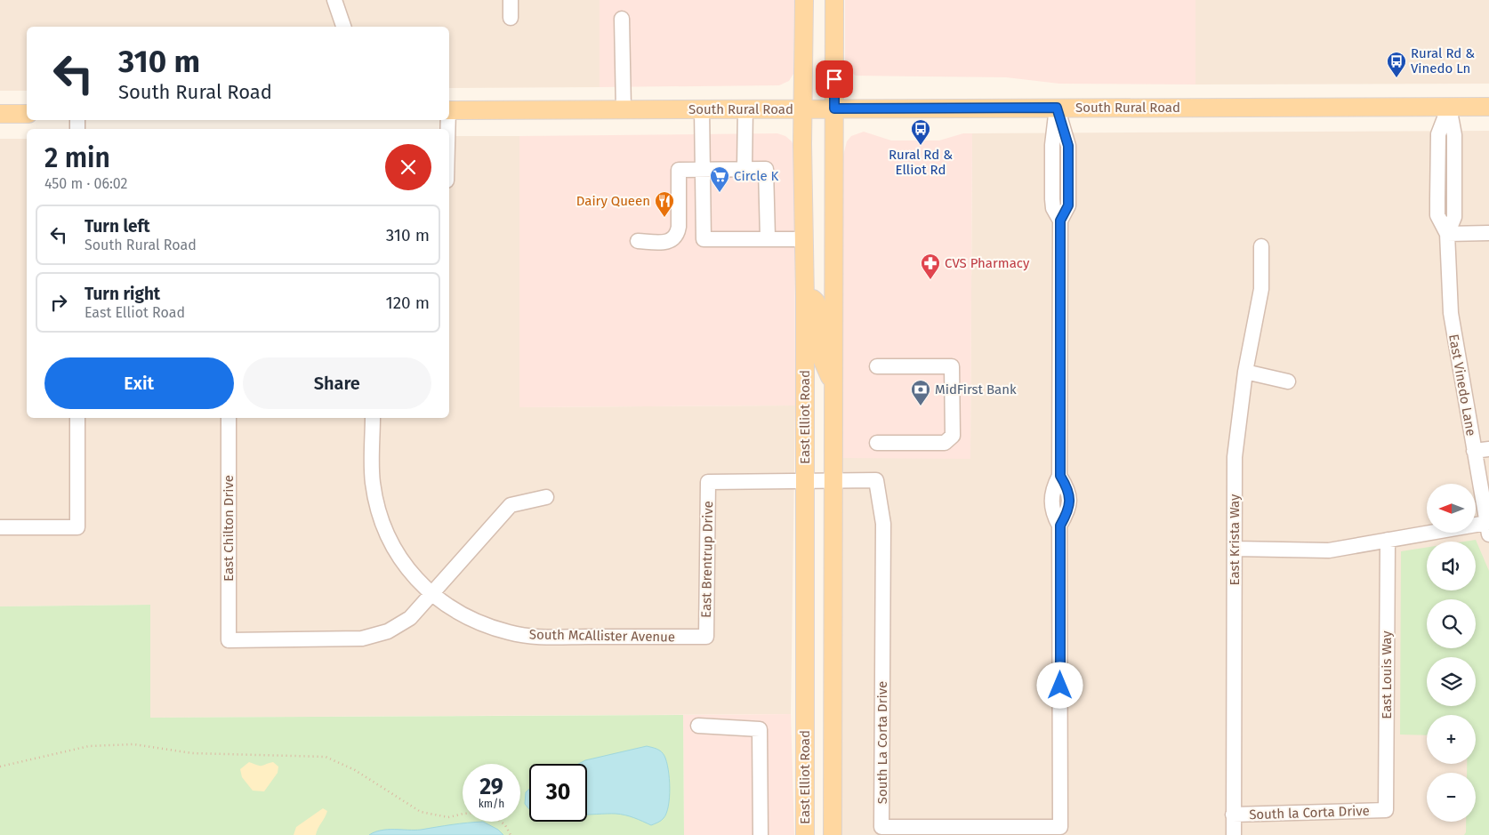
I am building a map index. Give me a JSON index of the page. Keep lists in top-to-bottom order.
{
  "streets": {
    "main road": ["South Rural Road", "East Elliot Road"],
    "street": [
      "East Vinedo Lane",
      "East Chilton Drive",
      "East Krista Way",
      "East Brentrup Drive",
      "South McAllister Avenue",
      "East Louis Way",
      "South La Corta Drive",
      "South la Corta Drive"
    ]
  },
  "crossings": [
    ["South Rural Road", "East Vinedo Lane"],
    ["South Rural Road", "East Elliot Road"],
    ["South Rural Road", "South La Corta Drive"],
    ["East Elliot Road", "East Brentrup Drive"],
    ["East Elliot Road", "South La Corta Drive"],
    ["East Chilton Drive", "South McAllister Avenue"],
    ["East Krista Way", "South la Corta Drive"],
    ["East Brentrup Drive", "South McAllister Avenue"],
    ["East Louis Way", "South la Corta Drive"]
  ],
  "places": {
    "bus stop": ["Rural Rd & Vinedo Ln", "Rural Rd & Elliot Rd"],
    "supermarket": ["Circle K"],
    "restaurant": ["Dairy Queen"],
    "pharmacy": ["CVS Pharmacy"],
    "bank": ["MidFirst Bank"]
  },
  "north": "left",
  "page": {
    "turn": ["310 m", "South Rural Road"],
    "heading": ["2 min", "450 m · 06:02"],
    "list": [
      {
        "name": "Turn left",
        "note": "South Rural Road",
        "value": "310 m"
      },
      {
        "name": "Turn right",
        "note": "East Elliot Road",
        "value": "120 m"
      }
    ],
    "buttons": ["Exit", "Share"],
    "map_buttons": ["+", "−"],
    "speed": "29 km/h",
    "limit": "30"
  }
}
